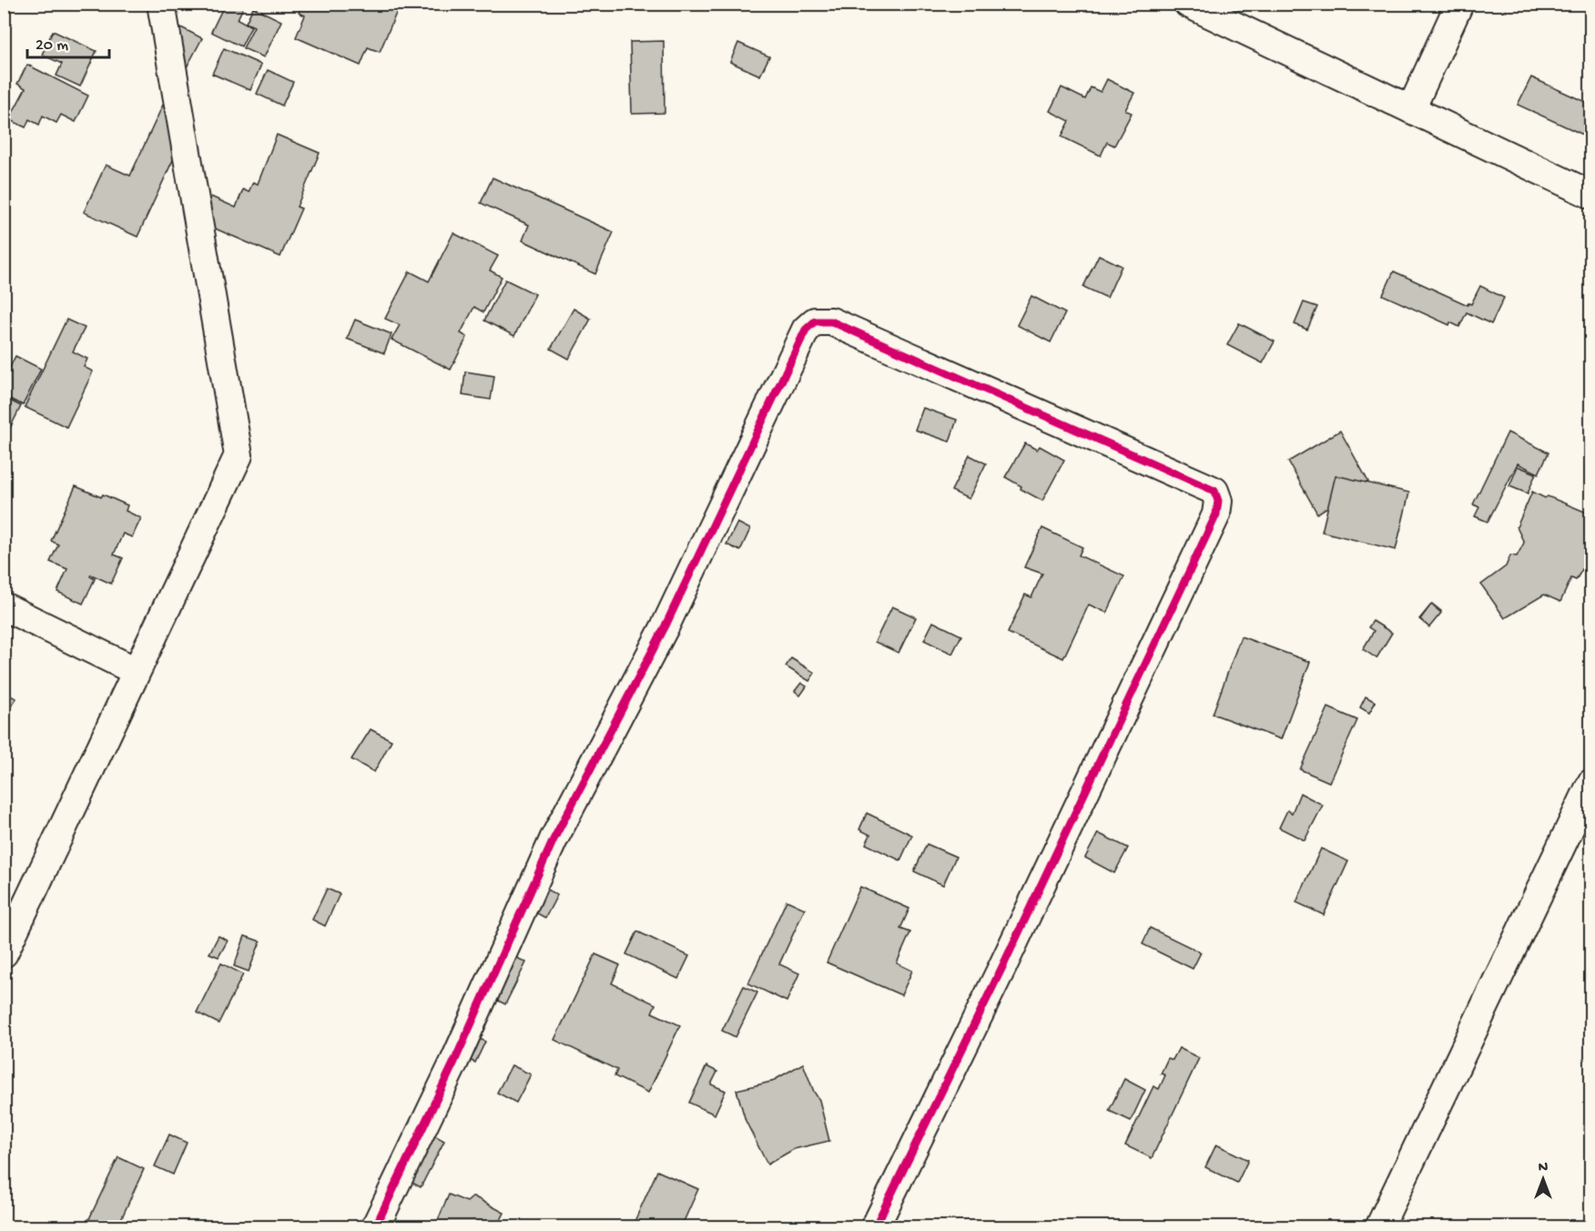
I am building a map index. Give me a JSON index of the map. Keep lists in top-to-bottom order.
{
  "scale_bar": "20 m",
  "north": "top"
}
